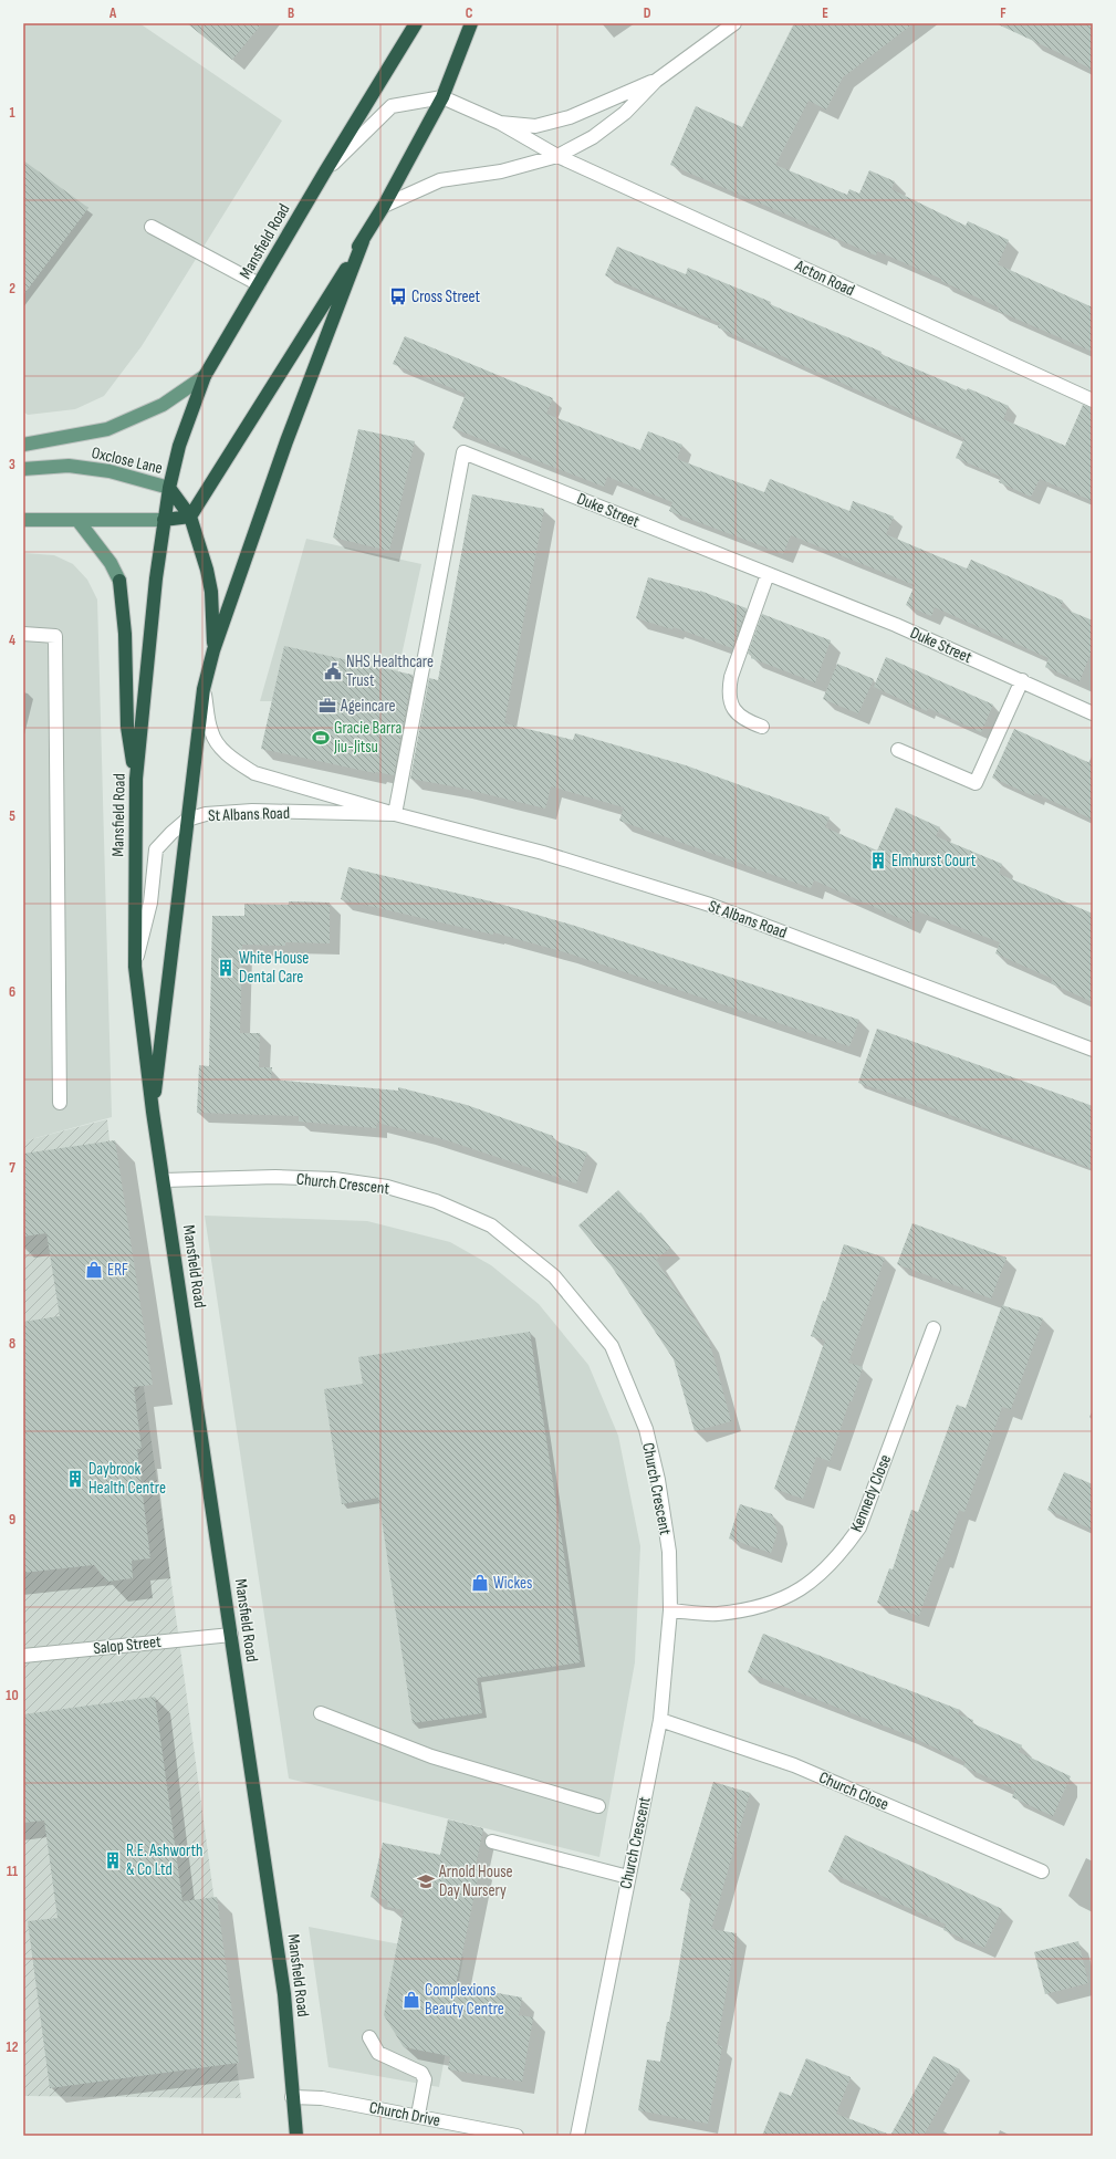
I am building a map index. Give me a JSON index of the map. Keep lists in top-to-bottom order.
{
  "streets": {
    "highway": ["Mansfield Road"],
    "main road": ["Oxclose Lane"],
    "street": [
      "Acton Road",
      "Duke Street",
      "St Albans Road",
      "Church Crescent",
      "Kennedy Close",
      "Salop Street",
      "Church Close",
      "Church Drive"
    ]
  },
  "crossings": [
    ["Mansfield Road", "Oxclose Lane"],
    ["Mansfield Road", "St Albans Road"],
    ["Mansfield Road", "Church Crescent"],
    ["Mansfield Road", "Salop Street"],
    ["Mansfield Road", "Church Drive"],
    ["Duke Street", "St Albans Road"],
    ["Church Crescent", "Kennedy Close"],
    ["Church Crescent", "Church Close"]
  ],
  "places": {
    "bus stop": ["Cross Street"],
    "public building": ["NHS Healthcare Trust"],
    "office": ["Ageincare"],
    "sports": ["Gracie Barra Jiu-Jitsu"],
    "building": [
      "Elmhurst Court",
      "White House Dental Care",
      "Daybrook Health Centre",
      "R.E. Ashworth & Co Ltd"
    ],
    "shop": ["ERF", "Wickes", "Complexions Beauty Centre"],
    "school or university": ["Arnold House Day Nursery"]
  },
  "grid": {
    "columns": [
      "A",
      "B",
      "C",
      "D",
      "E",
      "F"
    ],
    "rows": [
      "1",
      "2",
      "3",
      "4",
      "5",
      "6",
      "7",
      "8",
      "9",
      "10",
      "11",
      "12"
    ]
  }
}
